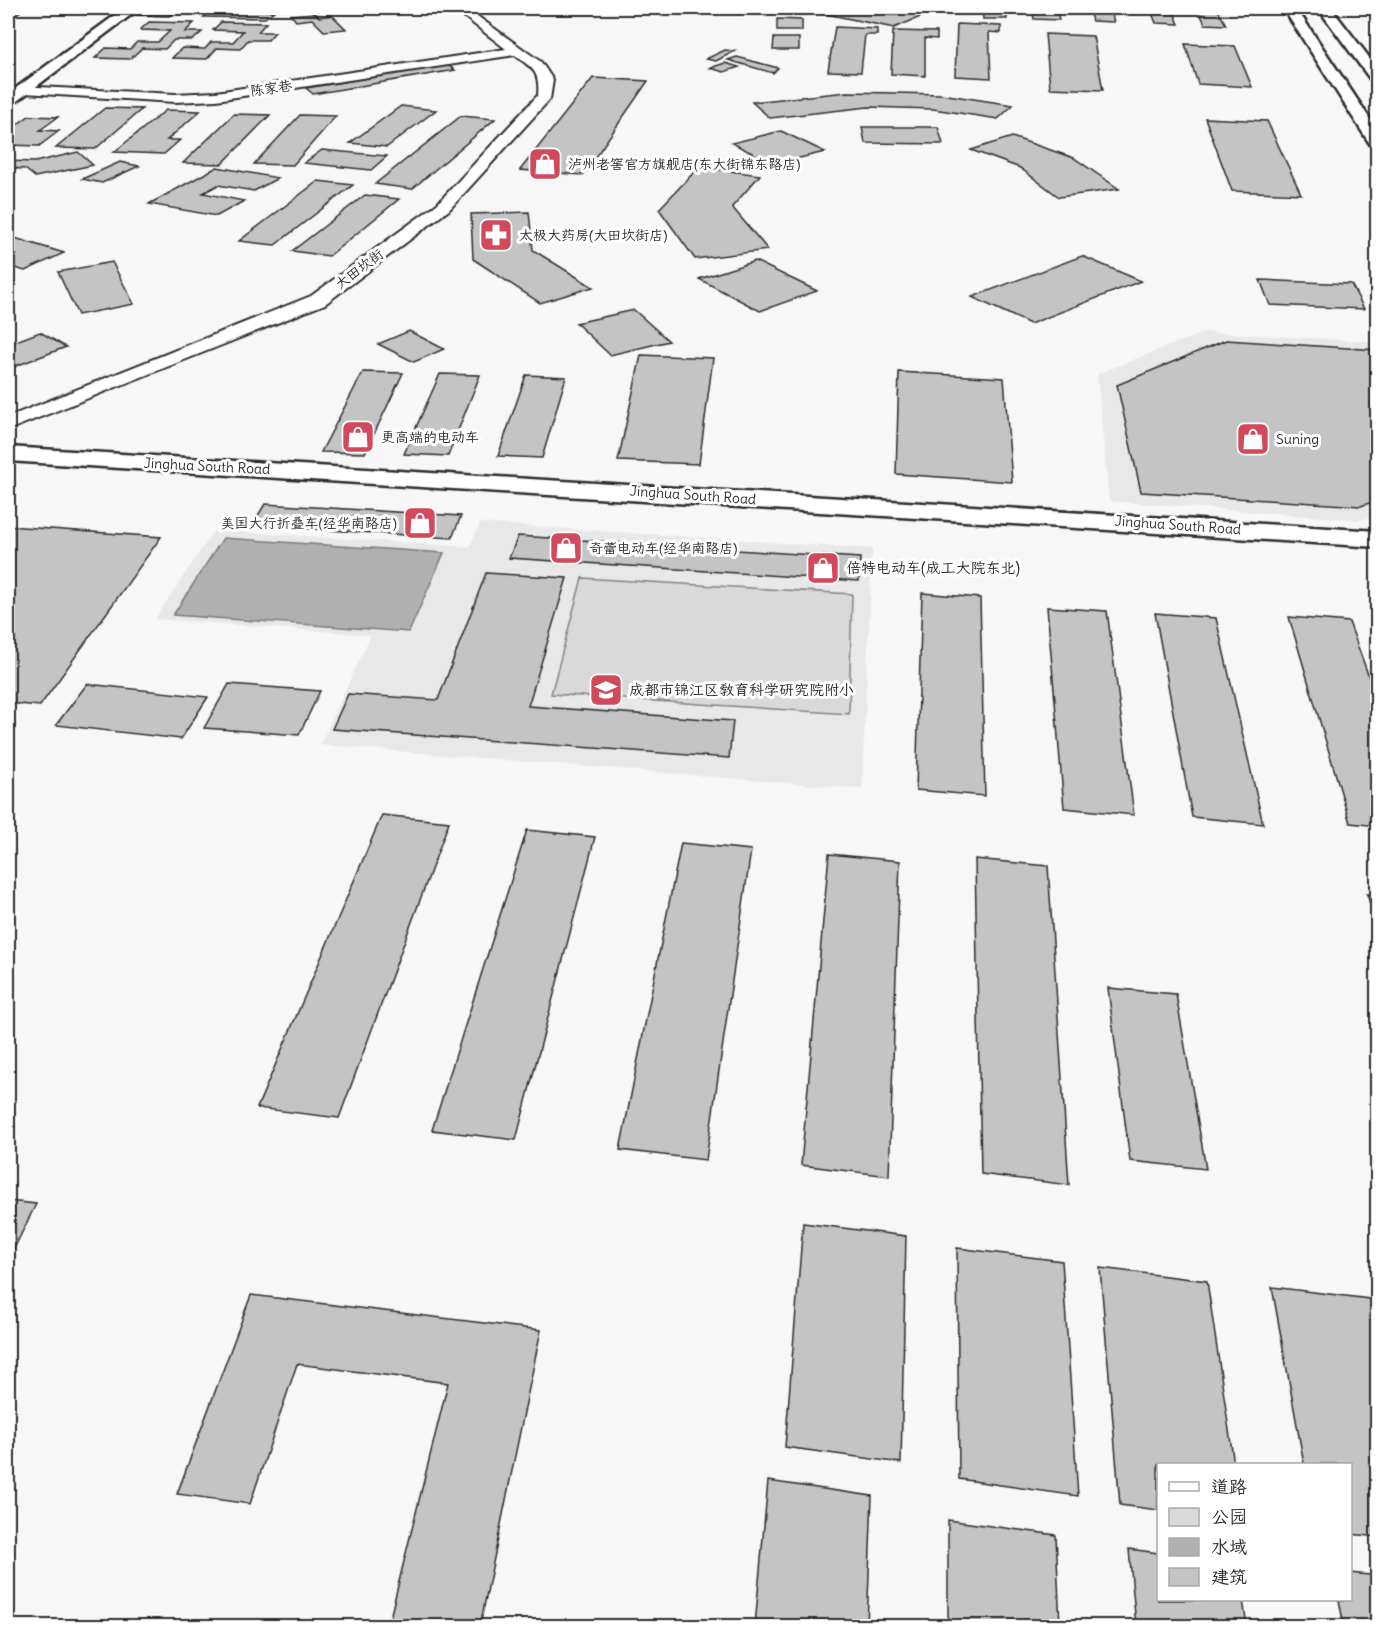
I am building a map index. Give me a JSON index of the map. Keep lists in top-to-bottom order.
{
  "streets": {
    "main road": ["Jinghua South Road"],
    "street": ["陈家巷", "大田坎街"]
  },
  "crossings": [
    ["陈家巷", "大田坎街"]
  ],
  "places": {
    "shop": [
      "泸州老窖官方旗舰店(东大街锦东路店)",
      "更高端的电动车",
      "Suning",
      "美国大行折叠车(经华南路店)",
      "奇蕾电动车(经华南路店)",
      "倍特电动车(成工大院东北)"
    ],
    "pharmacy": ["太极大药房(大田坎街店)"],
    "school or university": ["成都市锦江区教育科学研究院附小"]
  },
  "legend": [
    "道路",
    "公园",
    "水域",
    "建筑"
  ]
}
